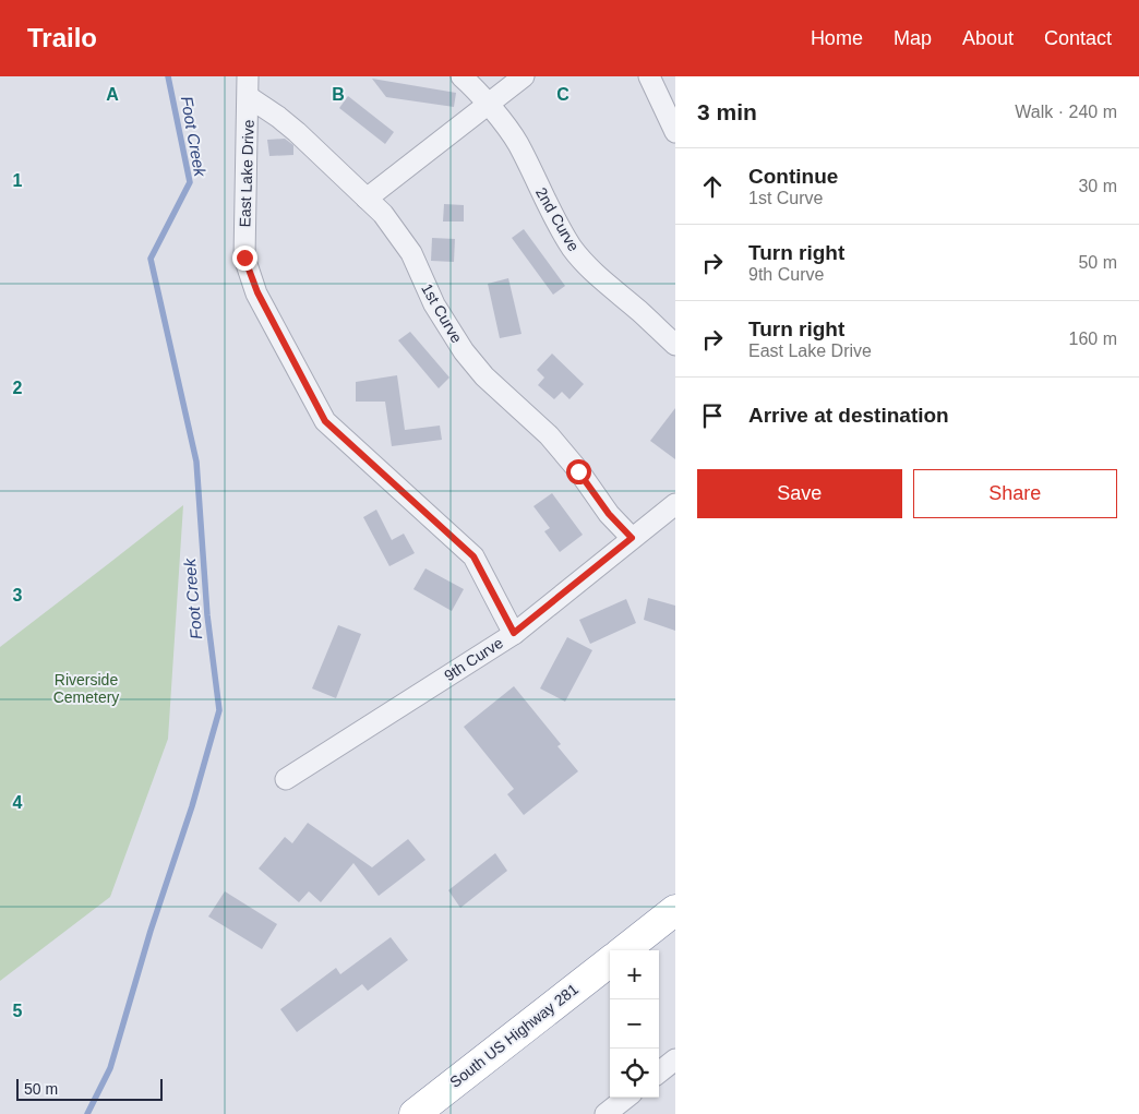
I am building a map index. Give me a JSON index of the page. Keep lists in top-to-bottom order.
{
  "streets": {
    "highway": ["South US Highway 281"],
    "street": [
      "East Lake Drive",
      "2nd Curve",
      "1st Curve",
      "9th Curve"
    ]
  },
  "crossings": [
    ["East Lake Drive", "1st Curve"],
    ["East Lake Drive", "9th Curve"],
    ["1st Curve", "9th Curve"]
  ],
  "water": ["Foot Creek"],
  "parks": ["Riverside Cemetery"],
  "scale_bar": "50 m",
  "page": {
    "header": "Trailo",
    "nav": [
      "Home",
      "Map",
      "About",
      "Contact"
    ],
    "heading": ["3 min", "Walk · 240 m"],
    "list": [
      ["Continue", "1st Curve", "30 m"],
      ["Turn right", "9th Curve", "50 m"],
      ["Turn right", "East Lake Drive", "160 m"],
      "Arrive at destination"
    ],
    "buttons": ["Save", "Share"],
    "map_buttons": ["+", "−"],
    "scale": "50 m"
  },
  "grid": {
    "columns": ["A", "B", "C"],
    "rows": [
      "1",
      "2",
      "3",
      "4",
      "5"
    ]
  }
}
